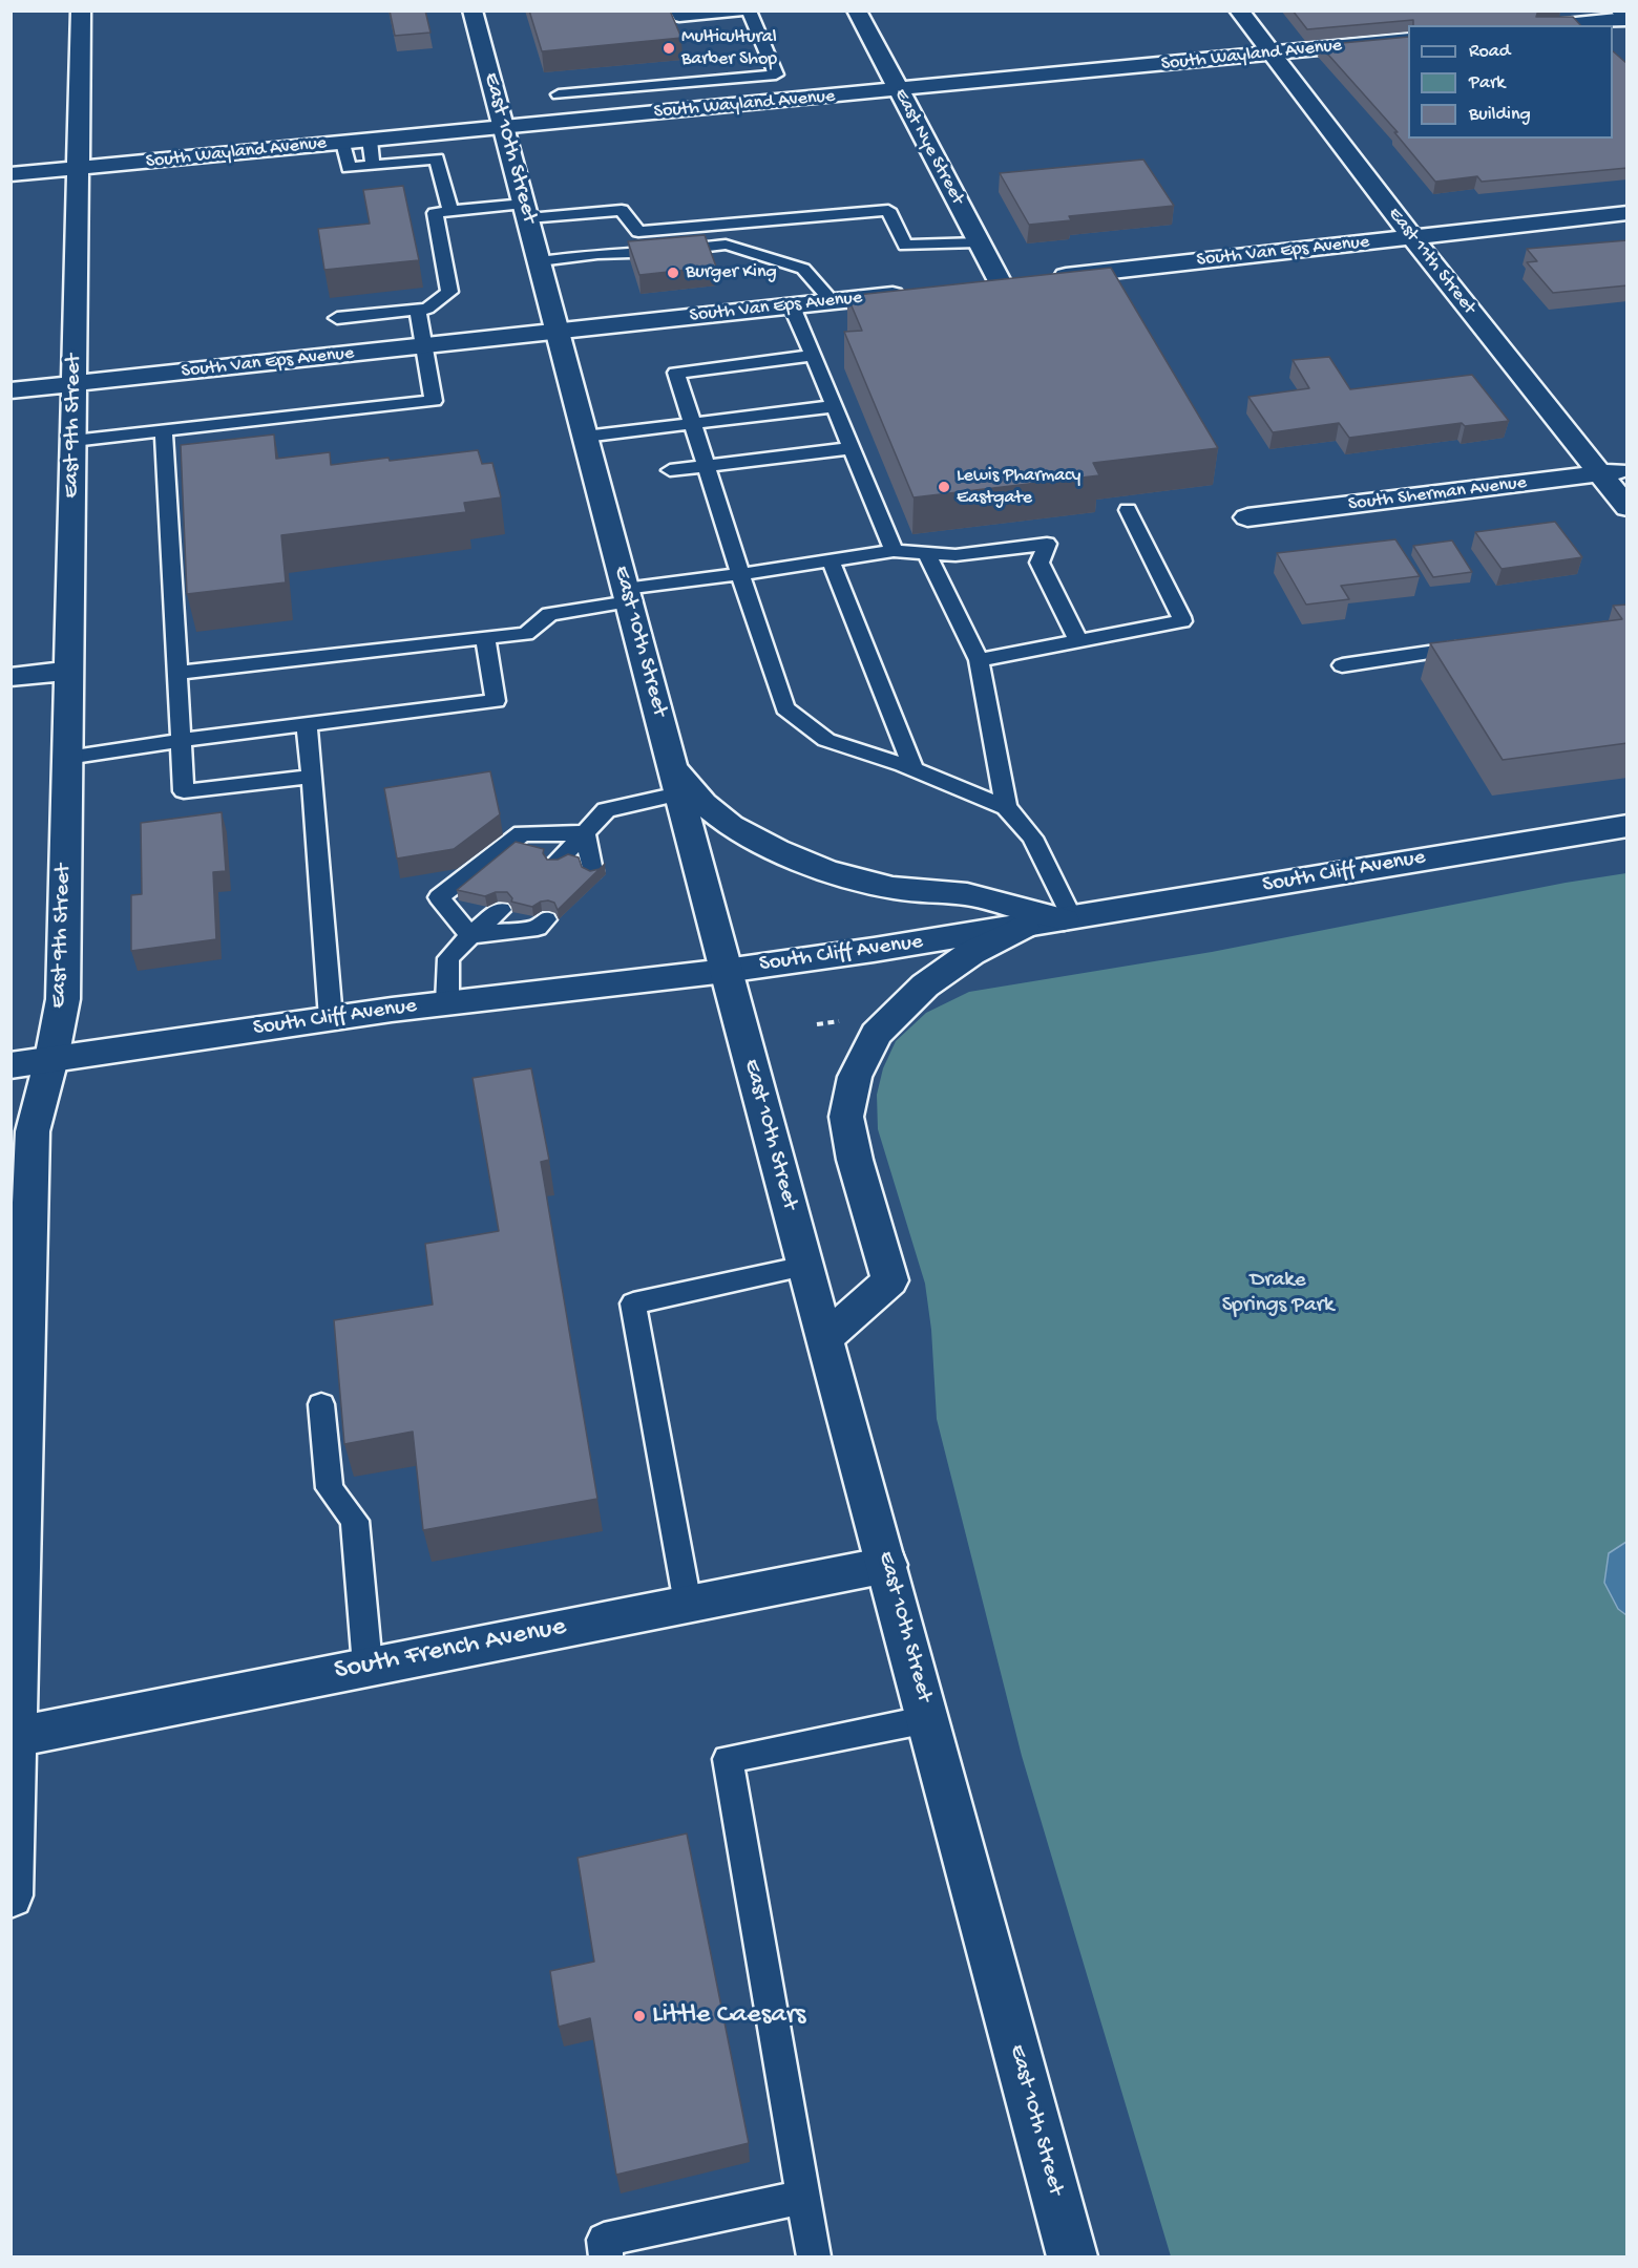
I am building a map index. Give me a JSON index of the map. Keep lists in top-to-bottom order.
{
  "streets": {
    "street": [
      "South Wayland Avenue",
      "East Nye Street",
      "East 10th Street",
      "South Van Eps Avenue",
      "East 11th Street",
      "East 9th Street",
      "South Sherman Avenue",
      "South Cliff Avenue",
      "South French Avenue"
    ]
  },
  "crossings": [
    ["South Wayland Avenue", "East Nye Street"],
    ["South Wayland Avenue", "East 10th Street"],
    ["South Wayland Avenue", "East 11th Street"],
    ["South Wayland Avenue", "East 9th Street"],
    ["East Nye Street", "South Van Eps Avenue"],
    ["East 10th Street", "South Van Eps Avenue"],
    ["East 10th Street", "South Cliff Avenue"],
    ["East 10th Street", "South French Avenue"],
    ["South Van Eps Avenue", "East 11th Street"],
    ["South Van Eps Avenue", "East 9th Street"],
    ["East 11th Street", "South Sherman Avenue"],
    ["East 9th Street", "South Cliff Avenue"],
    ["East 9th Street", "South French Avenue"]
  ],
  "parks": ["Drake Springs Park"],
  "places": [
    "Multicultural Barber Shop",
    "Burger King",
    "Lewis Pharmacy Eastgate",
    "Little Caesars"
  ],
  "legend": ["Road", "Park", "Building"]
}
